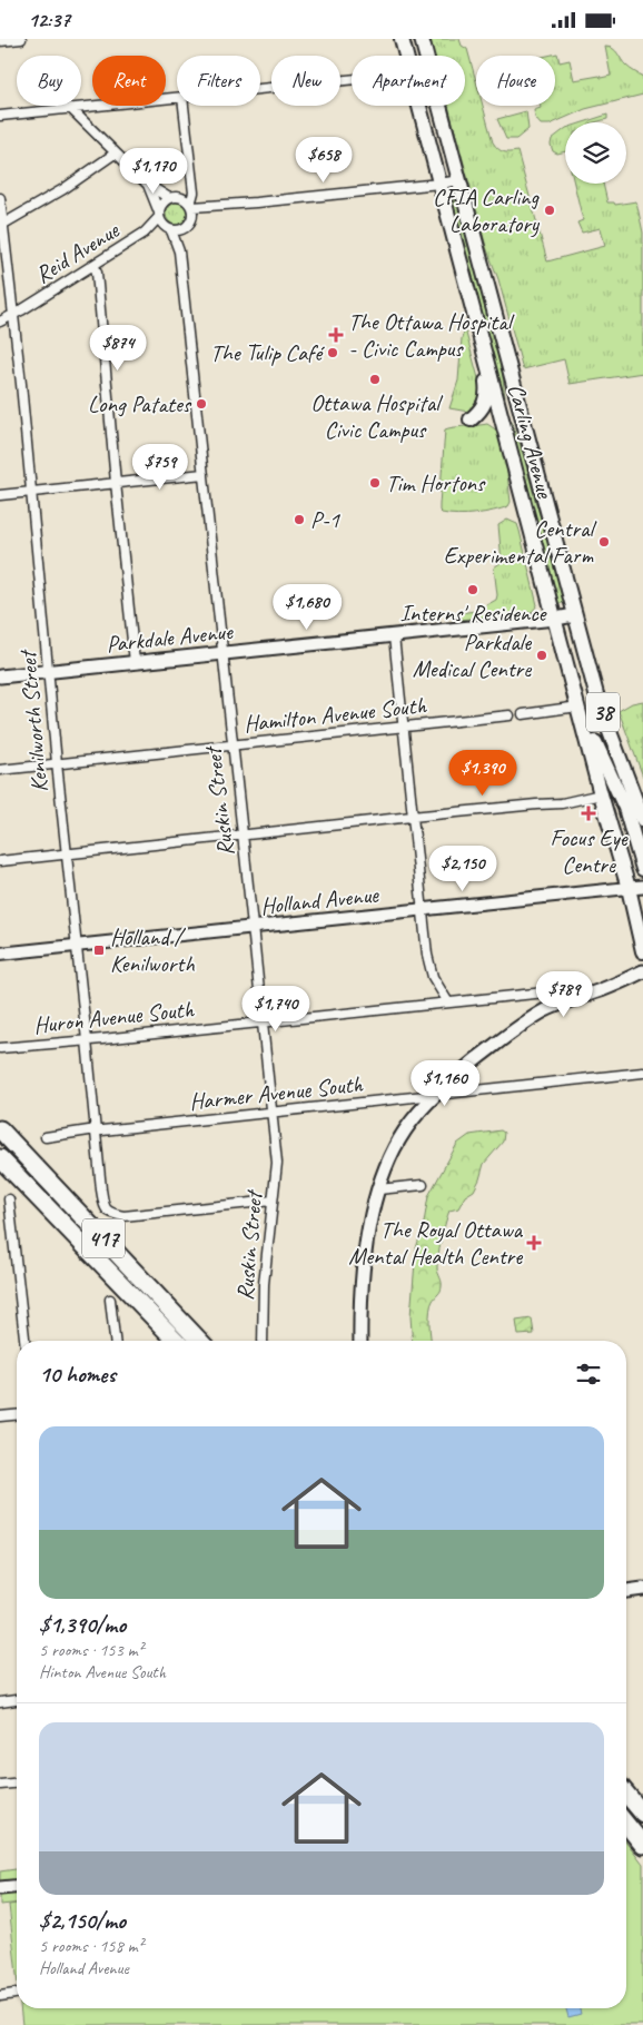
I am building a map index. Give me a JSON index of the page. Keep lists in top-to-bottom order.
{
  "streets": {
    "highway": ["417"],
    "main road": [
      "Carling Avenue",
      "Parkdale Avenue",
      "38",
      "Holland Avenue"
    ],
    "street": [
      "Reid Avenue",
      "Hamilton Avenue South",
      "Kenilworth Street",
      "Ruskin Street",
      "Huron Avenue South",
      "Harmer Avenue South"
    ]
  },
  "crossings": [
    ["Reid Avenue", "Kenilworth Street"],
    ["Reid Avenue", "Ruskin Street"],
    ["Carling Avenue", "Parkdale Avenue"],
    ["Carling Avenue", "Holland Avenue"],
    ["Parkdale Avenue", "Kenilworth Street"],
    ["Parkdale Avenue", "Ruskin Street"],
    ["Hamilton Avenue South", "Kenilworth Street"],
    ["Hamilton Avenue South", "Ruskin Street"],
    ["Kenilworth Street", "Ruskin Street"],
    ["Kenilworth Street", "Holland Avenue"],
    ["Kenilworth Street", "Huron Avenue South"],
    ["Kenilworth Street", "Harmer Avenue South"],
    ["Ruskin Street", "Holland Avenue"],
    ["Ruskin Street", "Huron Avenue South"],
    ["Ruskin Street", "Harmer Avenue South"]
  ],
  "places": {
    "other": [
      "CFIA Carling Laboratory",
      "The Tulip Café",
      "Ottawa Hospital Civic Campus",
      "Long Patates",
      "Tim Hortons",
      "P-1",
      "Central Experimental Farm",
      "Interns' Residence",
      "Parkdale Medical Centre"
    ],
    "health": ["The Ottawa Hospital - Civic Campus", "Focus Eye Centre", "The Royal Ottawa Mental Health Centre"],
    "transit": ["Holland / Kenilworth"]
  },
  "page": {
    "status": "12:37",
    "chip": [
      "Buy",
      "Rent",
      "Filters",
      "New",
      "Apartment",
      "House"
    ],
    "price": [
      "$658",
      "$1,170",
      "$874",
      "$759",
      "$1,680",
      "$1,390",
      "$2,150",
      "$789",
      "$1,740",
      "$1,160"
    ],
    "heading": "10 homes",
    "list": [
      {
        "name": "$1,390/mo",
        "note": "5 rooms · 153 m² · Hinton Avenue South"
      },
      {
        "name": "$2,150/mo",
        "note": "5 rooms · 158 m² · Holland Avenue"
      }
    ]
  }
}
